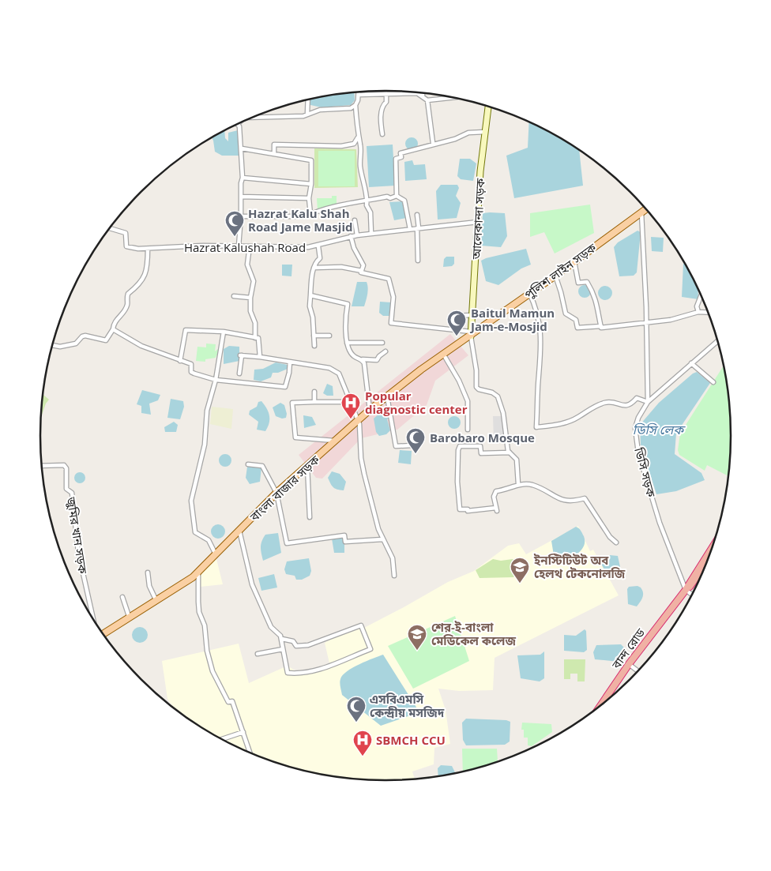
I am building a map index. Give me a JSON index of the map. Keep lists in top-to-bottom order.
{
  "streets": {
    "highway": ["বান্দ রোড"],
    "main road": ["আলেকান্দা সড়ক", "পুলিশ লাইন সড়ক", "বাংলা বাজার সড়ক"],
    "street": ["Hazrat Kalushah Road", "ডিসি সড়ক", "জুমির খান সড়ক"]
  },
  "crossings": [
    ["আলেকান্দা সড়ক", "Hazrat Kalushah Road"],
    ["আলেকান্দা সড়ক", "পুলিশ লাইন সড়ক"],
    ["আলেকান্দা সড়ক", "বাংলা বাজার সড়ক"],
    ["পুলিশ লাইন সড়ক", "বাংলা বাজার সড়ক"],
    ["ডিসি সড়ক", "বান্দ রোড"]
  ],
  "water": ["ডিসি লেক"],
  "places": {
    "mosque": [
      "Hazrat Kalu Shah Road Jame Masjid",
      "Baitul Mamun Jam-e-Mosjid",
      "Barobaro Mosque",
      "এসবিএমসি কেন্দ্রীয় মসজিদ"
    ],
    "hospital": ["Popular diagnostic center", "SBMCH CCU"],
    "school or university": ["ইনস্টিটিউট অব হেলথ টেকনোলজি", "শের-ই-বাংলা মেডিকেল কলেজ"]
  }
}
